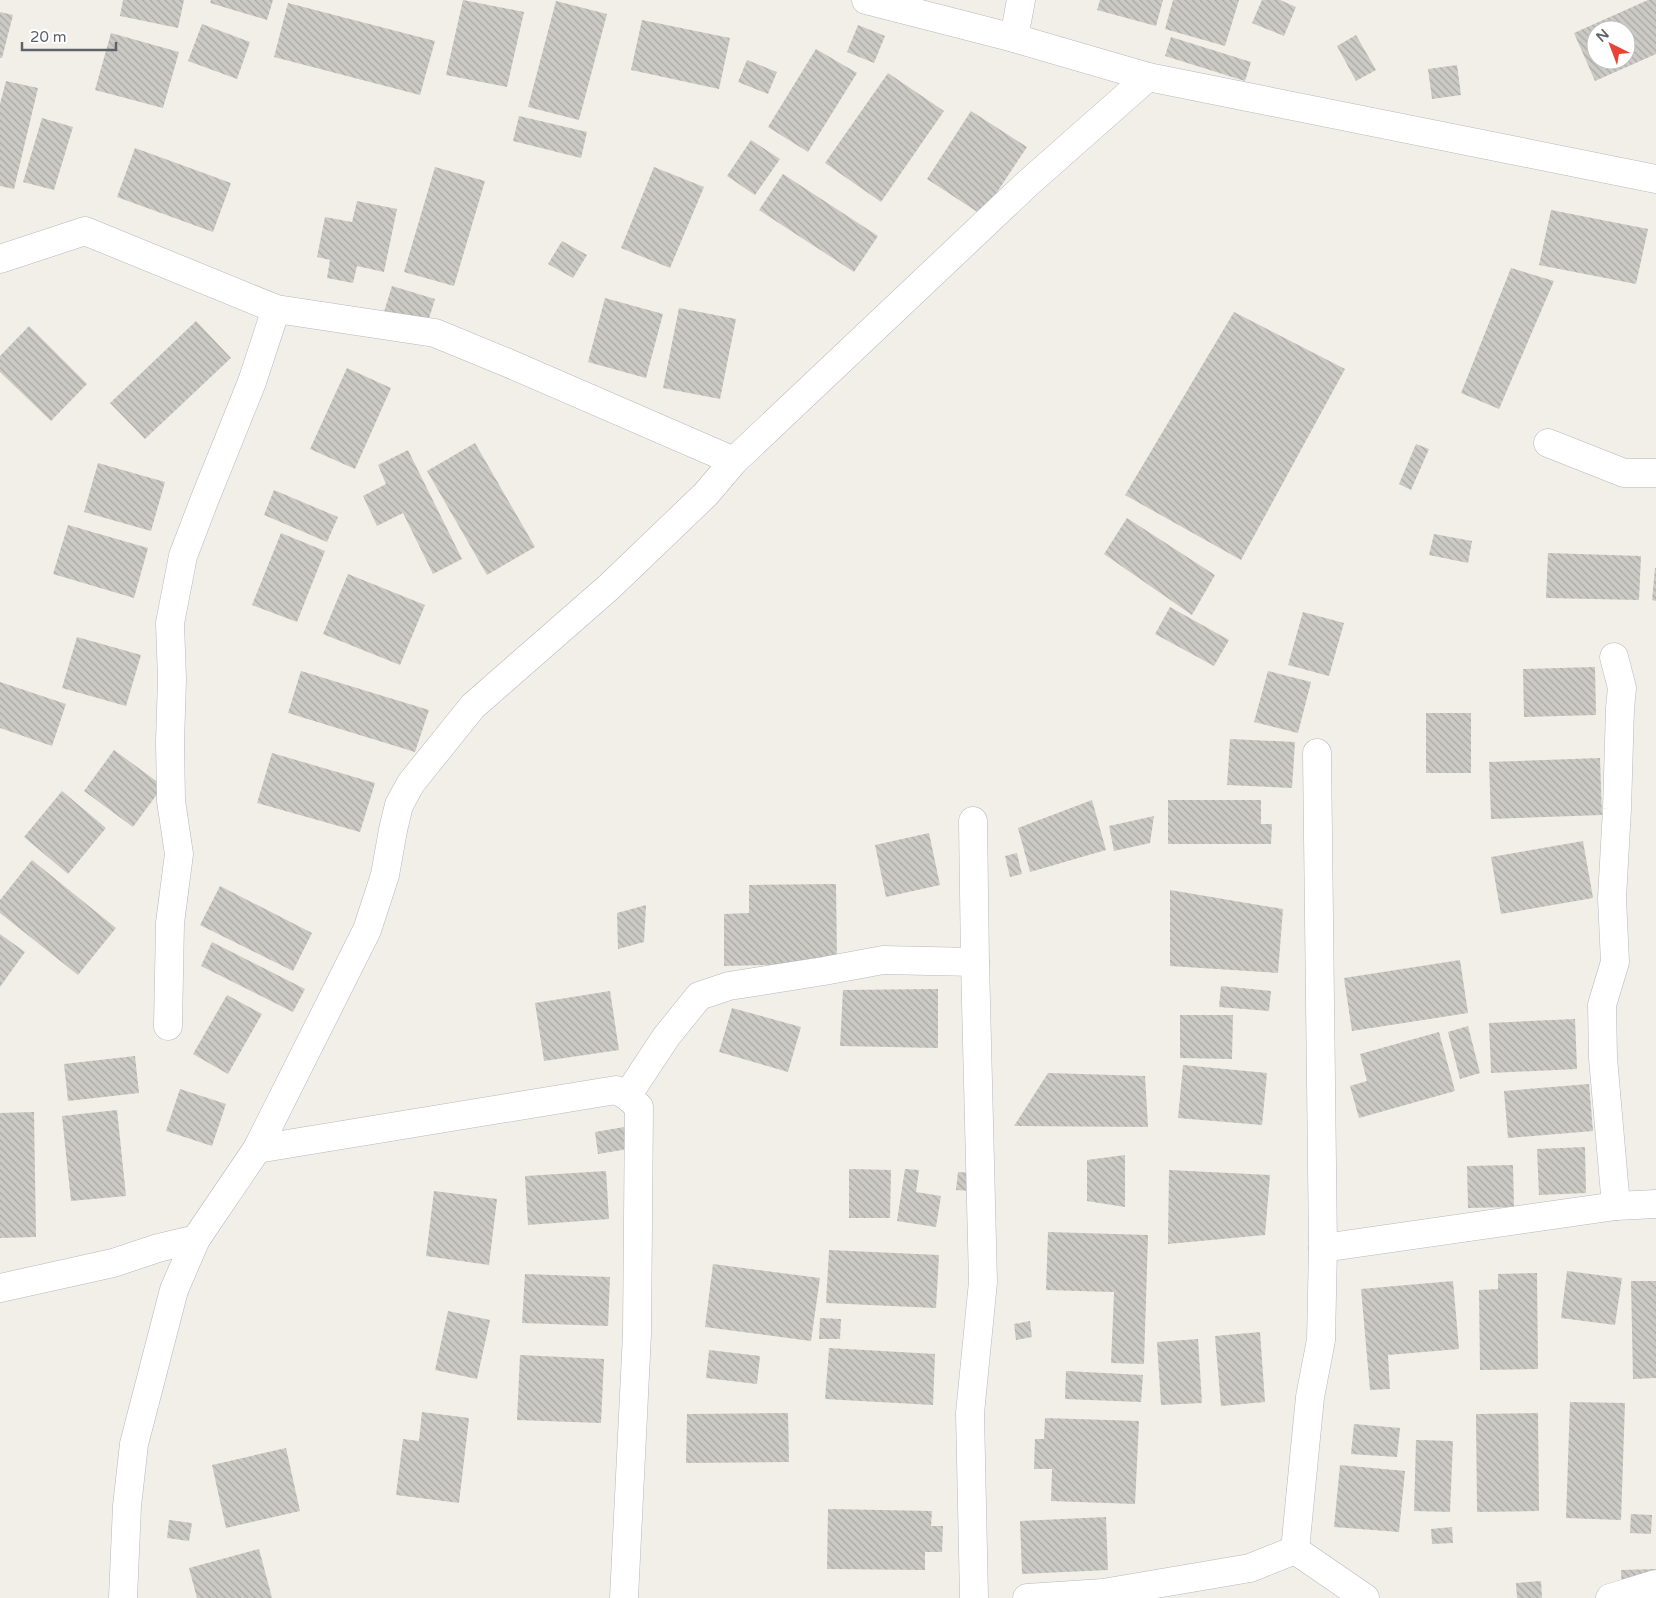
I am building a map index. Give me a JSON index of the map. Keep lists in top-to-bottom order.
{
  "scale_bar": "20 m",
  "north": "top left"
}
